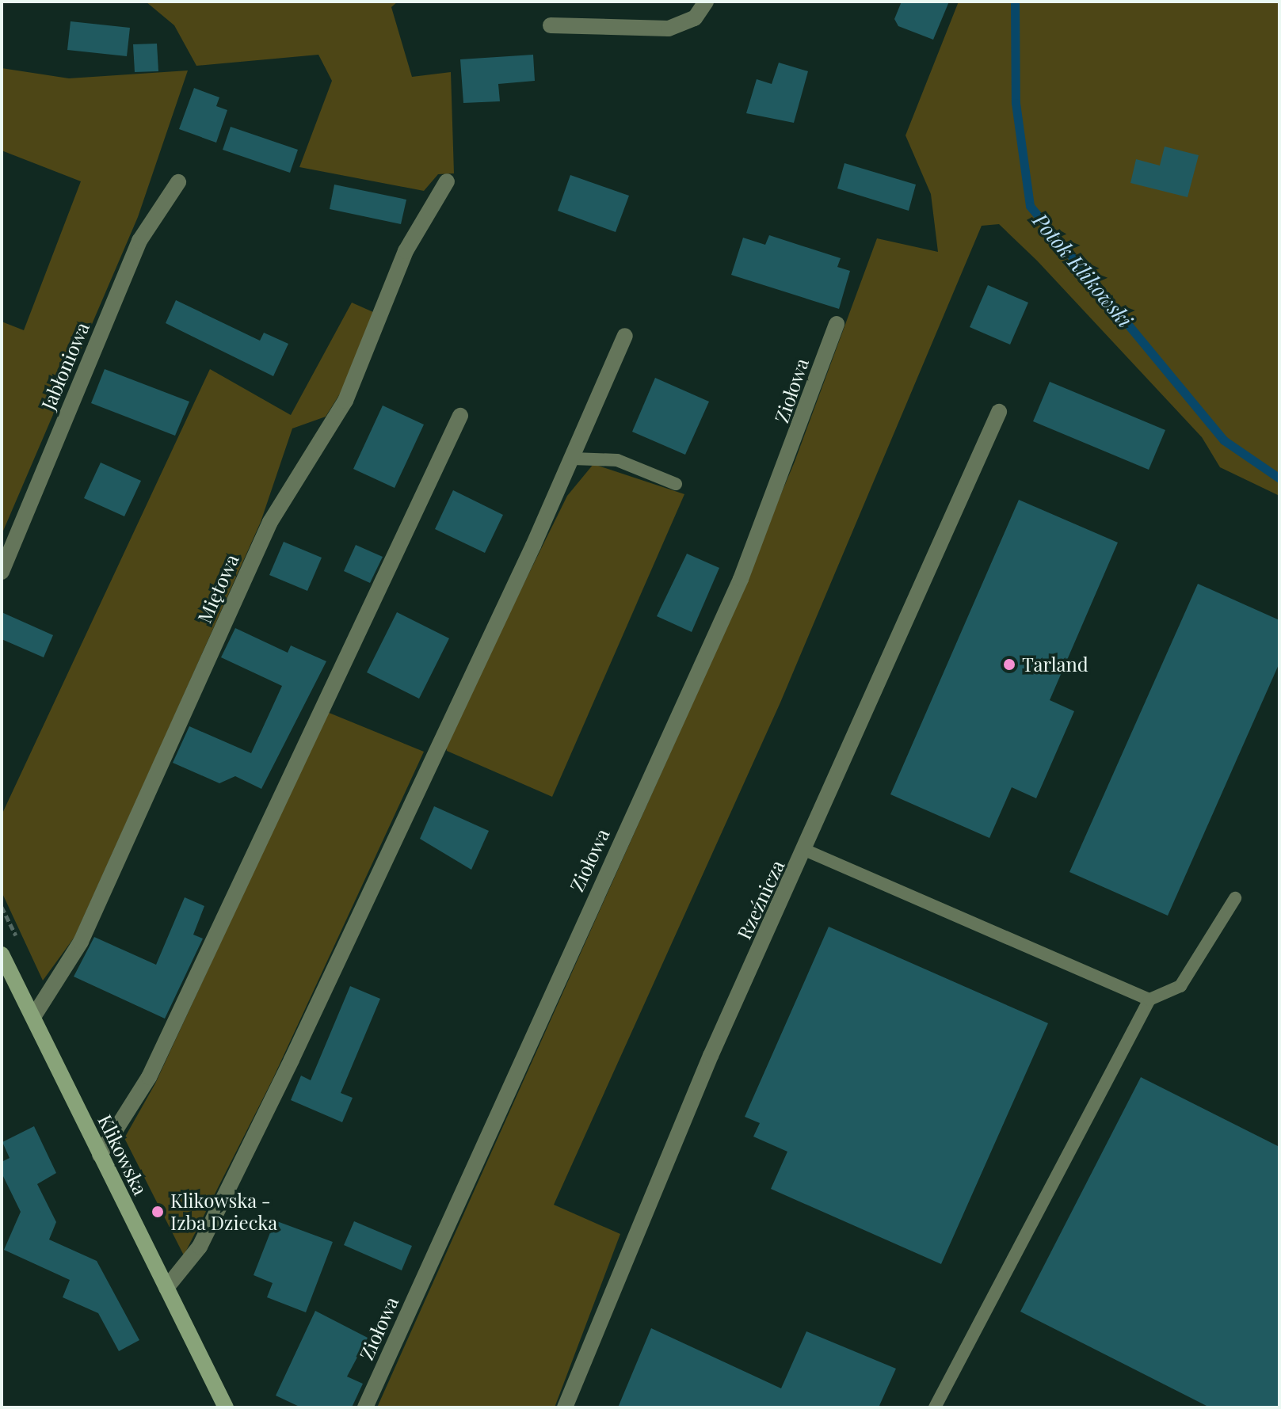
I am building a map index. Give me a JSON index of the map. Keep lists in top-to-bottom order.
{
  "streets": {
    "street": [
      "Jabłoniowa",
      "Ziołowa",
      "Miętowa",
      "Rzeźnicza",
      "Klikowska"
    ]
  },
  "crossings": [
    ["Miętowa", "Klikowska"]
  ],
  "water": ["Potok Klikowski"],
  "places": ["Tarland", "Klikowska - Izba Dziecka"]
}
